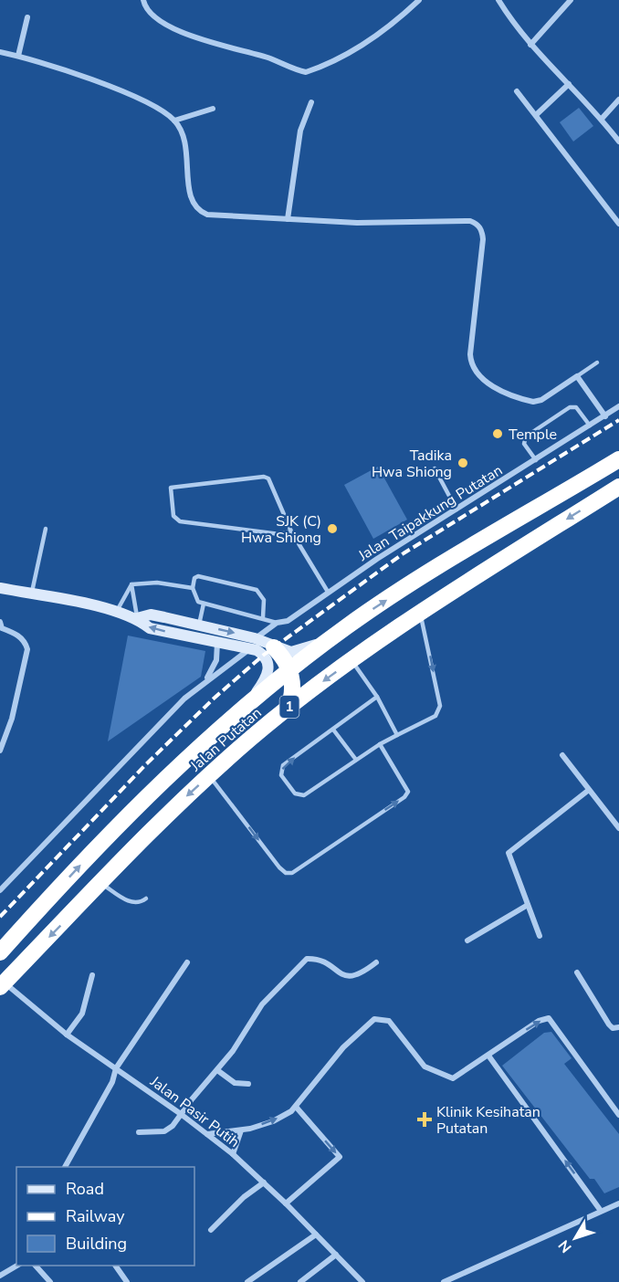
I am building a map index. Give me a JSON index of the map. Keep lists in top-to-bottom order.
{
  "streets": {
    "highway": ["1", "Jalan Putatan"],
    "street": ["Jalan Taipakkung Putatan", "Jalan Pasir Putih"]
  },
  "crossings": [
    ["Jalan Putatan", "Jalan Pasir Putih"]
  ],
  "places": {
    "other": ["Temple", "Tadika Hwa Shiong", "SJK (C) Hwa Shiong"],
    "health": ["Klinik Kesihatan Putatan"]
  },
  "legend": ["Road", "Railway", "Building"],
  "north": "bottom left"
}
